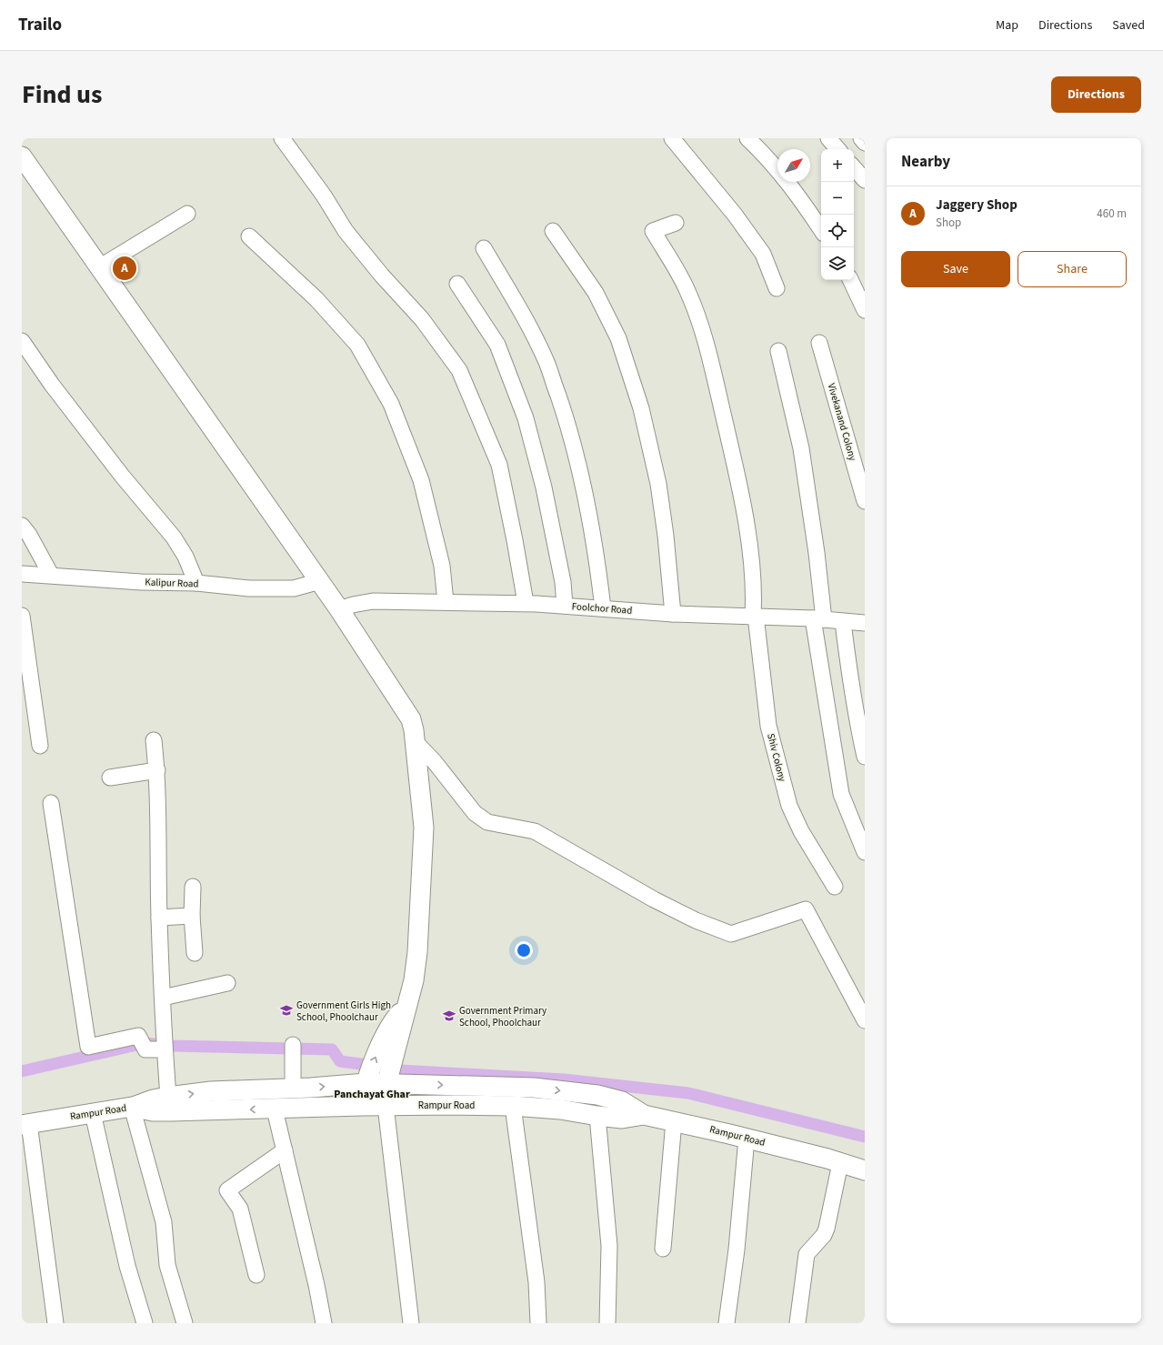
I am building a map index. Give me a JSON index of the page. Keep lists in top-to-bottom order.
{
  "streets": {
    "main road": ["Rampur Road"],
    "street": [
      "Vivekanand Colony",
      "Kalipur Road",
      "Foolchor Road",
      "Shiv Colony"
    ]
  },
  "crossings": [
    ["Foolchor Road", "Shiv Colony"]
  ],
  "districts": ["Panchayat Ghar"],
  "places": {
    "school or university": ["Government Girls High School, Phoolchaur", "Government Primary School, Phoolchaur"]
  },
  "north": "top right",
  "page": {
    "header": "Trailo",
    "nav": ["Map", "Directions", "Saved"],
    "title": "Find us",
    "buttons": [
      "Directions",
      ["Save", "Share"]
    ],
    "heading": "Nearby",
    "map_buttons": ["+", "−"],
    "list": [
      {
        "mark": "A",
        "name": "Jaggery Shop",
        "note": "Shop",
        "value": "460 m"
      }
    ],
    "pins": "A"
  }
}
